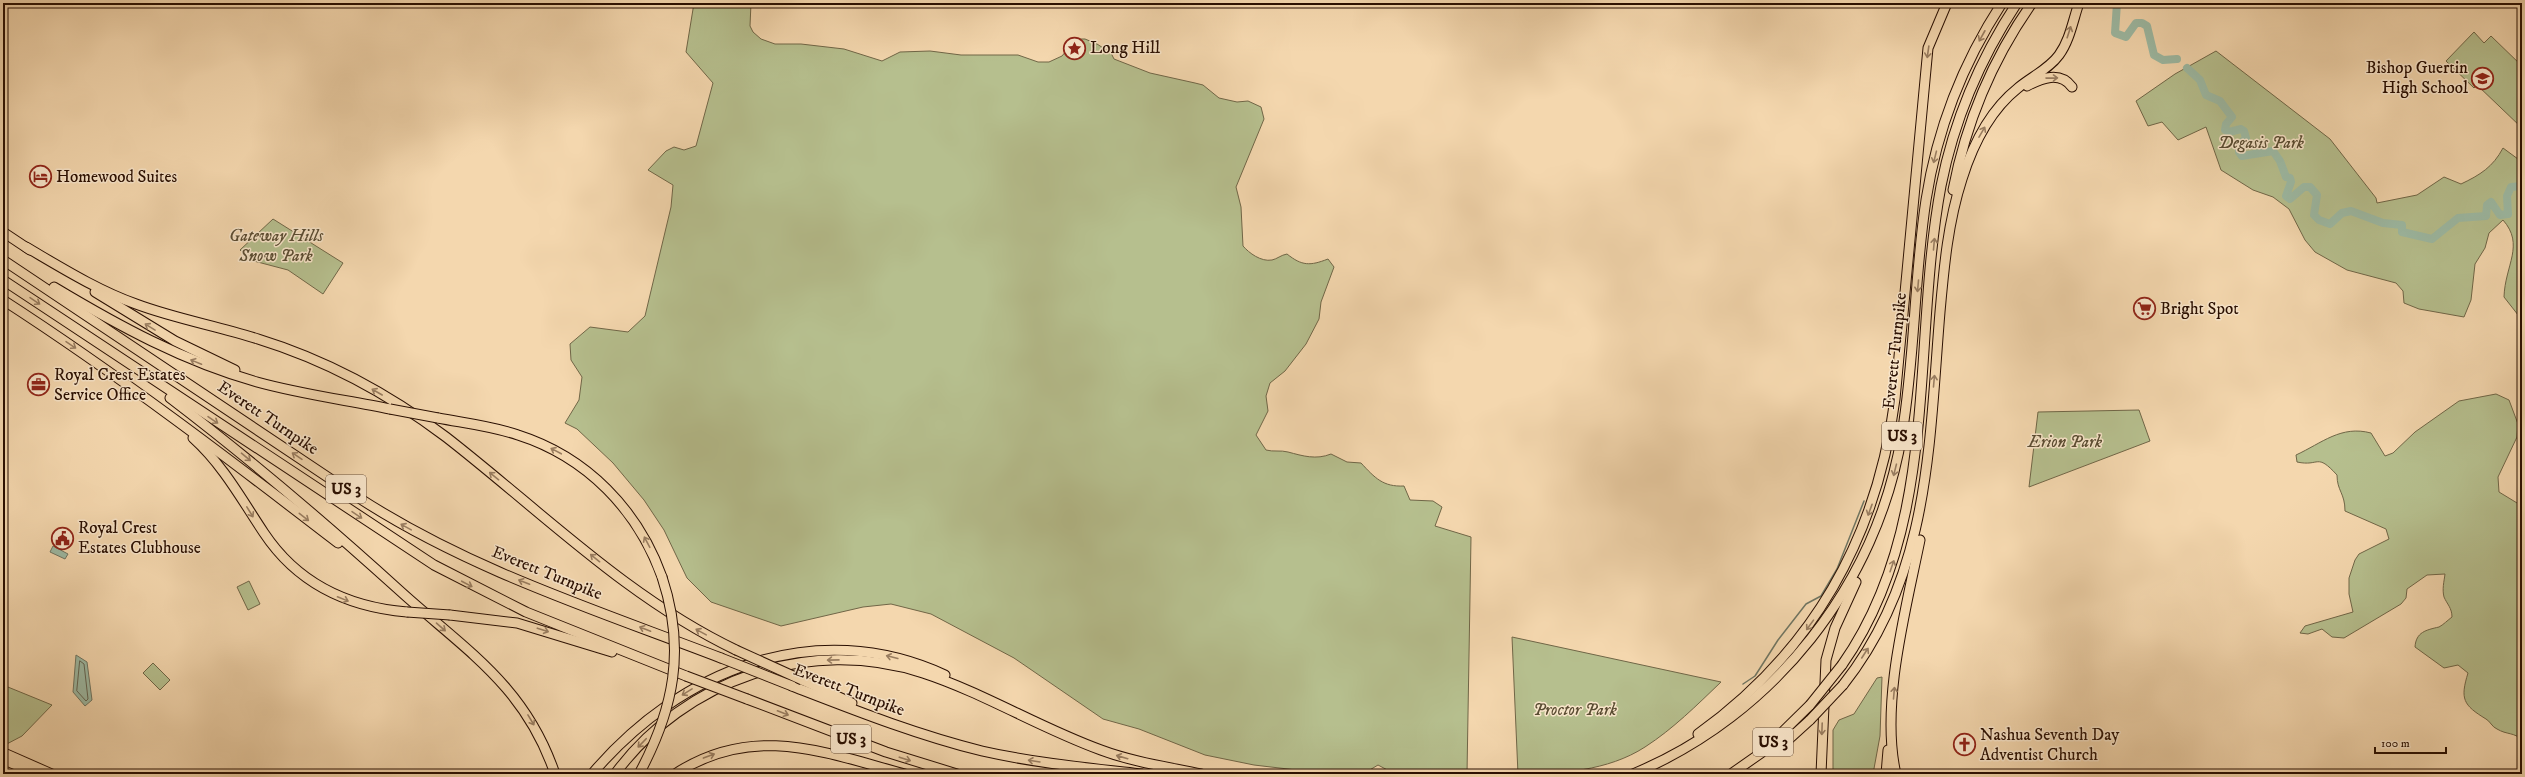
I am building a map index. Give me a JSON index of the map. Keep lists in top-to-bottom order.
{
  "streets": {
    "highway": ["Everett Turnpike", "US 3"]
  },
  "parks": [
    "Degasis Park",
    "Gateway Hills Snow Park",
    "Erion Park",
    "Proctor Park"
  ],
  "places": {
    "place": ["Long Hill"],
    "school or university": ["Bishop Guertin High School"],
    "hotel": ["Homewood Suites"],
    "supermarket": ["Bright Spot"],
    "office": ["Royal Crest Estates Service Office"],
    "public building": ["Royal Crest Estates Clubhouse"],
    "church": ["Nashua Seventh Day Adventist Church"]
  },
  "scale_bar": "100 m"
}
